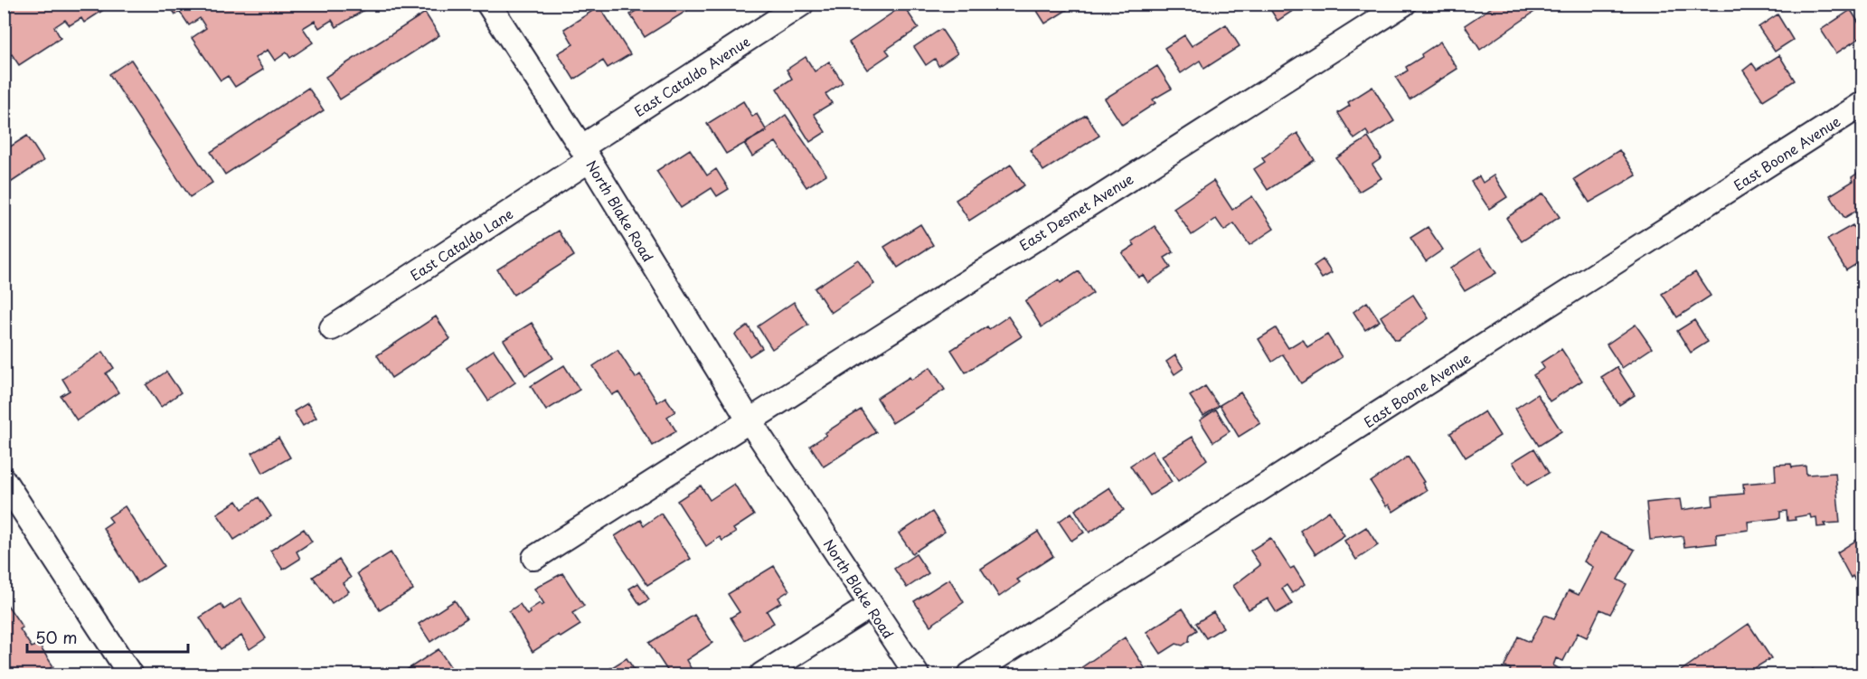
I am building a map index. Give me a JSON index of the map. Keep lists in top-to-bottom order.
{
  "streets": {
    "street": [
      "East Cataldo Avenue",
      "East Boone Avenue",
      "North Blake Road",
      "East Desmet Avenue",
      "East Cataldo Lane"
    ]
  },
  "crossings": [
    ["East Cataldo Avenue", "North Blake Road"],
    ["East Cataldo Avenue", "East Cataldo Lane"],
    ["North Blake Road", "East Desmet Avenue"],
    ["North Blake Road", "East Cataldo Lane"]
  ],
  "scale_bar": "50 m"
}
